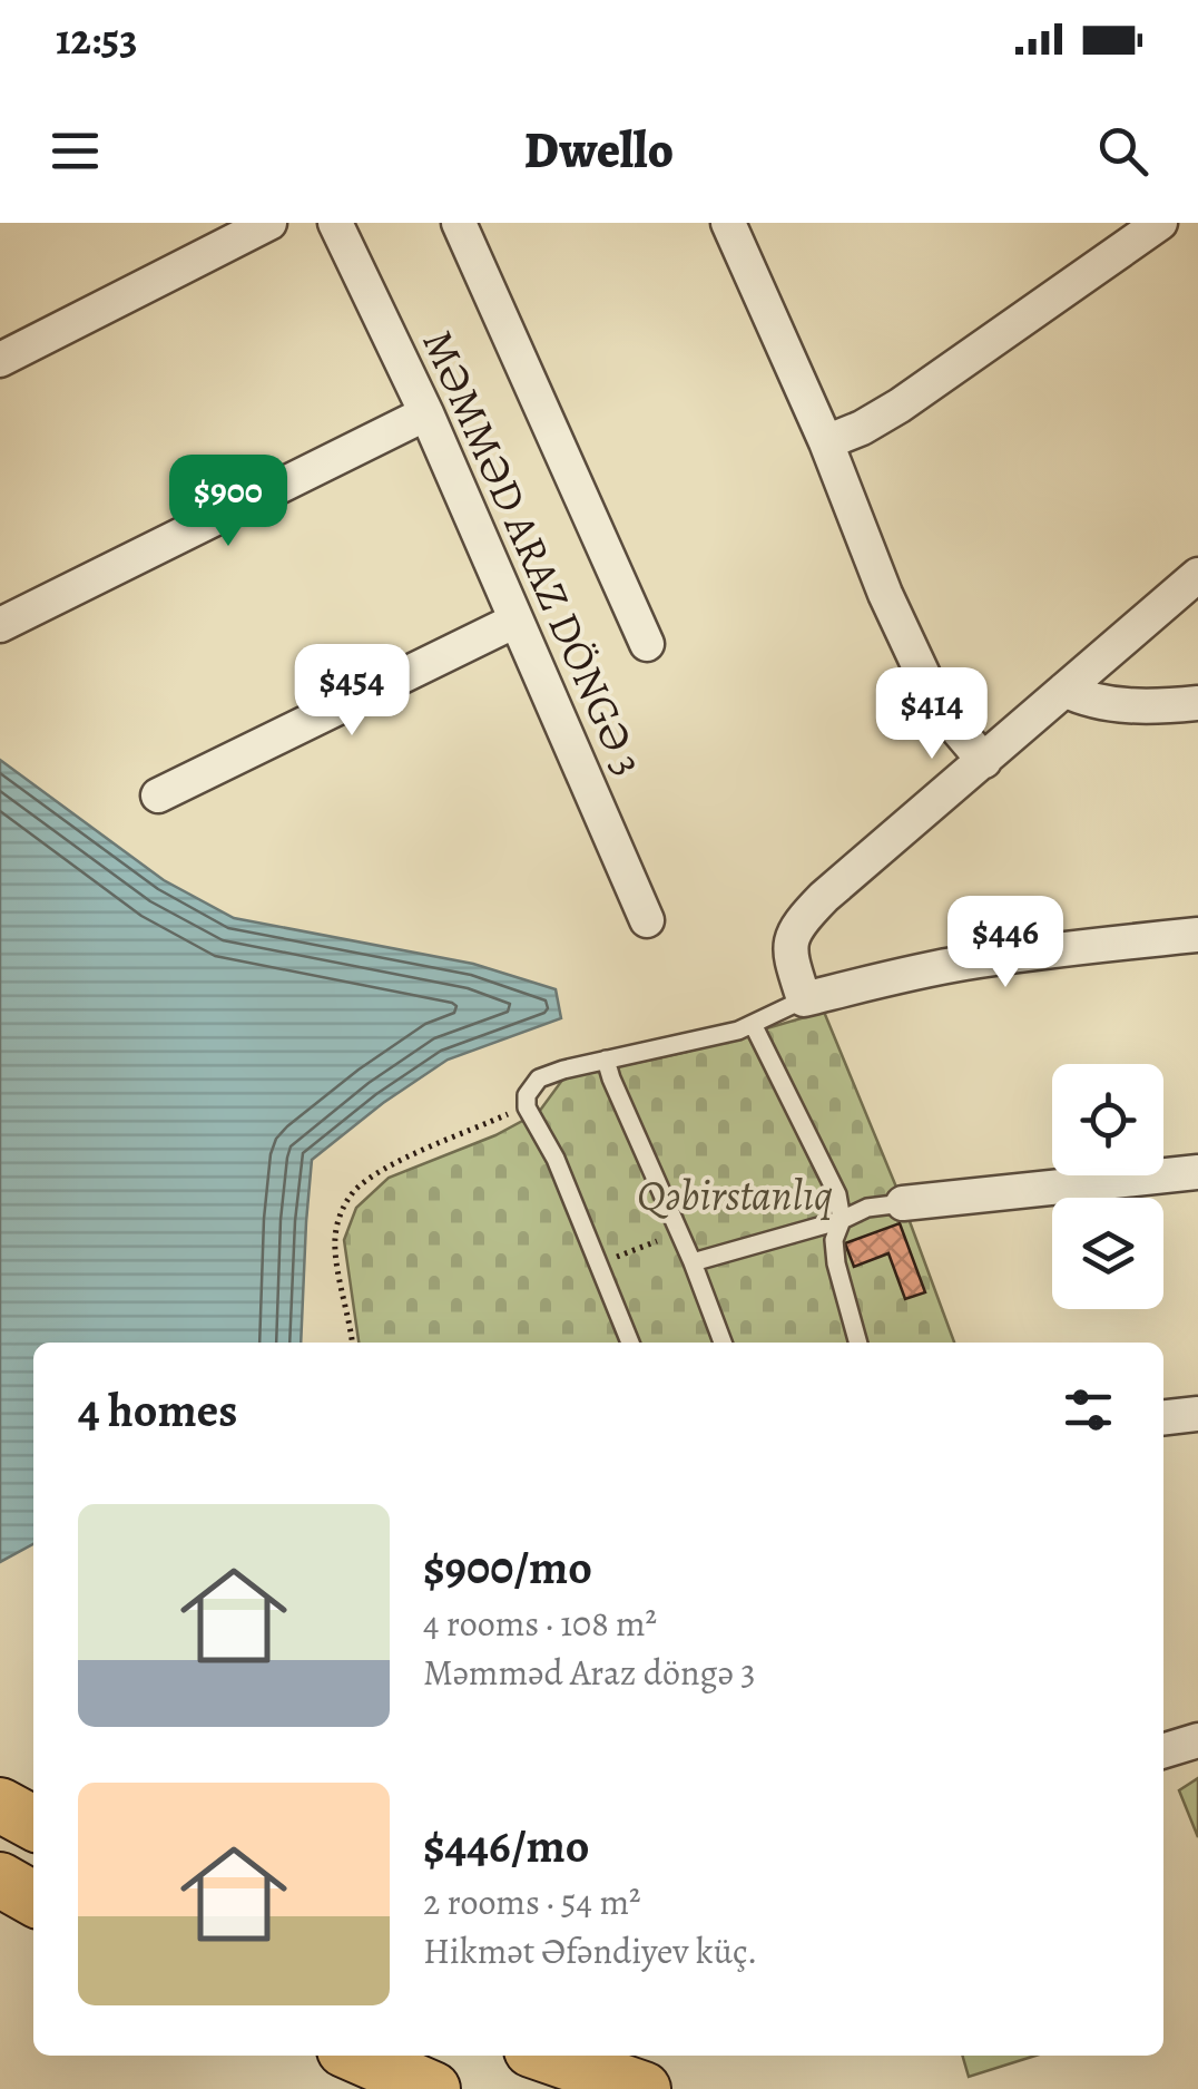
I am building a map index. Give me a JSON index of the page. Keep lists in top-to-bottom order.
{
  "streets": {
    "street": ["MƏMMƏD ARAZ DÖNGƏ 3"]
  },
  "parks": ["Qəbirstanlıq"],
  "page": {
    "status": "12:53",
    "header": "Dwello",
    "price": [
      "$900",
      "$454",
      "$414",
      "$446"
    ],
    "heading": "4 homes",
    "list": [
      {
        "name": "$900/mo",
        "note": "4 rooms · 108 m² · Məmməd Araz döngə 3"
      },
      {
        "name": "$446/mo",
        "note": "2 rooms · 54 m² · Hikmət Əfəndiyev küç."
      }
    ]
  }
}
